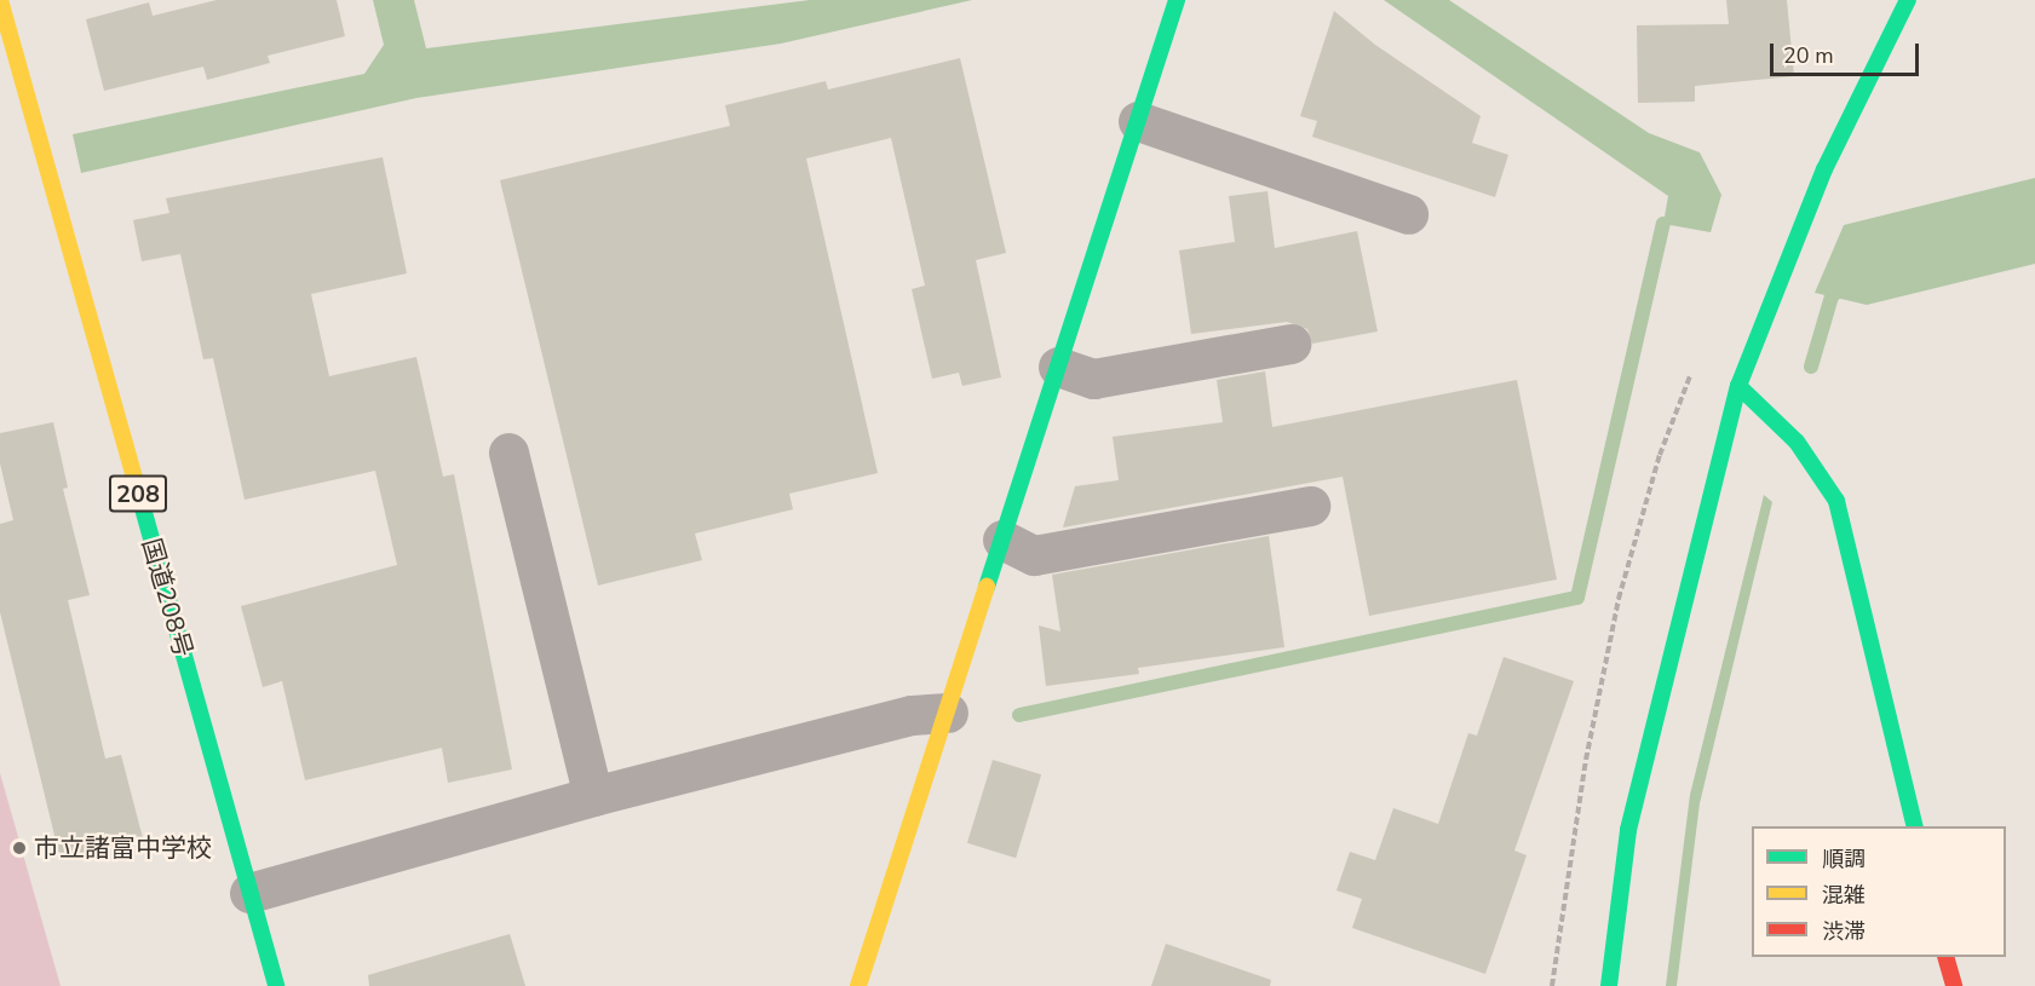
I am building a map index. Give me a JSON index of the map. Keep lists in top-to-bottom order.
{
  "streets": {
    "main road": ["208", "国道208号"]
  },
  "places": ["市立諸富中学校"],
  "legend": ["順調", "混雑", "渋滞"],
  "scale_bar": "20 m"
}
